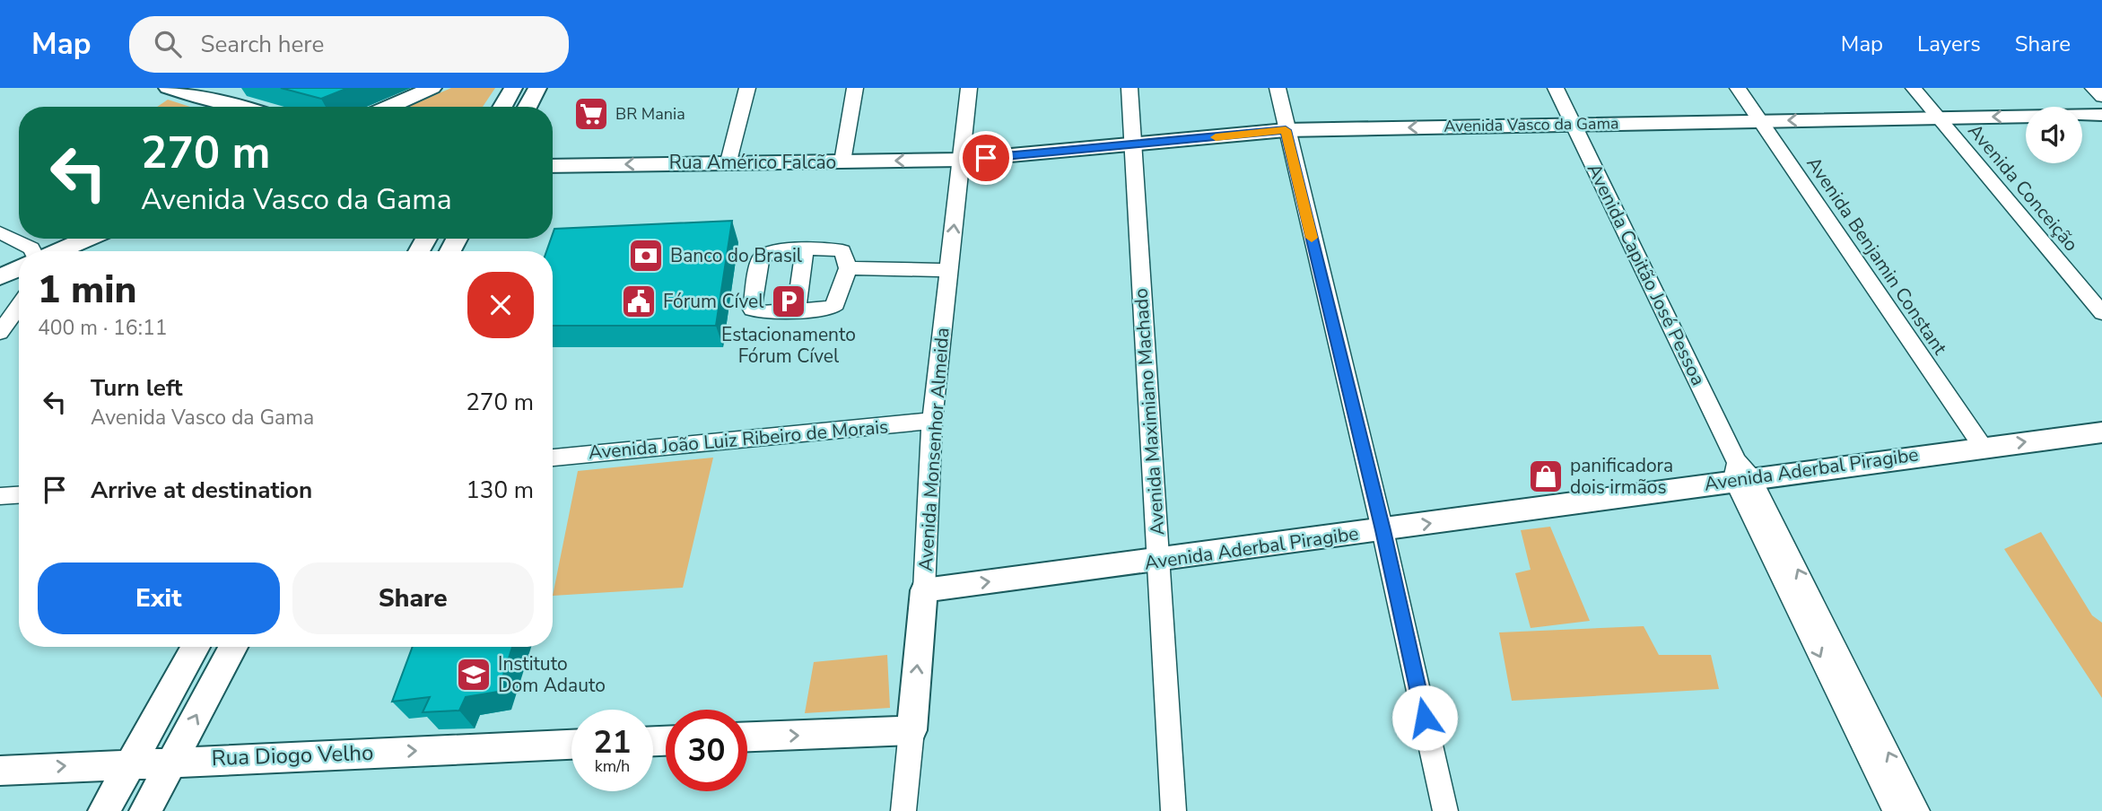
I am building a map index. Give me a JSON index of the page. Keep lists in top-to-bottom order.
{
  "streets": {
    "main road": [
      "Avenida Vasco da Gama",
      "Rua Américo Falcão",
      "Avenida Monsenhor Almeida",
      "Avenida Aderbal Piragibe",
      "Rua Diogo Velho"
    ],
    "street": [
      "Avenida Conceição",
      "Avenida Benjamin Constant",
      "Avenida Capitão José Pessoa",
      "Avenida Maximiano Machado",
      "Avenida João Luiz Ribeiro de Morais"
    ]
  },
  "crossings": [
    ["Avenida Vasco da Gama", "Rua Américo Falcão"],
    ["Avenida Vasco da Gama", "Avenida Conceição"],
    ["Avenida Vasco da Gama", "Avenida Benjamin Constant"],
    ["Avenida Vasco da Gama", "Avenida Capitão José Pessoa"],
    ["Avenida Vasco da Gama", "Avenida Maximiano Machado"],
    ["Avenida Vasco da Gama", "Avenida Monsenhor Almeida"],
    ["Rua Américo Falcão", "Avenida Monsenhor Almeida"],
    ["Avenida Benjamin Constant", "Avenida Aderbal Piragibe"],
    ["Avenida Capitão José Pessoa", "Avenida Aderbal Piragibe"],
    ["Avenida Maximiano Machado", "Avenida Aderbal Piragibe"],
    ["Avenida João Luiz Ribeiro de Morais", "Avenida Monsenhor Almeida"],
    ["Avenida Monsenhor Almeida", "Avenida Aderbal Piragibe"]
  ],
  "one_way": [
    "Avenida Vasco da Gama",
    "Rua Américo Falcão",
    "Avenida Aderbal Piragibe",
    "Rua Diogo Velho"
  ],
  "places": {
    "supermarket": ["BR Mania"],
    "bank": ["Banco do Brasil"],
    "public building": ["Fórum Cível"],
    "parking": ["Estacionamento Fórum Cível"],
    "shop": ["panificadora dois irmãos"],
    "school or university": ["Instituto Dom Adauto"]
  },
  "page": {
    "header": "Map",
    "search": "Search here",
    "nav": ["Map", "Layers", "Share"],
    "turn": ["270 m", "Avenida Vasco da Gama"],
    "heading": ["1 min", "400 m · 16:11"],
    "list": [
      {
        "name": "Turn left",
        "note": "Avenida Vasco da Gama",
        "value": "270 m"
      },
      {
        "name": "Arrive at destination",
        "value": "130 m"
      }
    ],
    "buttons": ["Exit", "Share"],
    "speed": "21 km/h",
    "limit": "30"
  }
}
